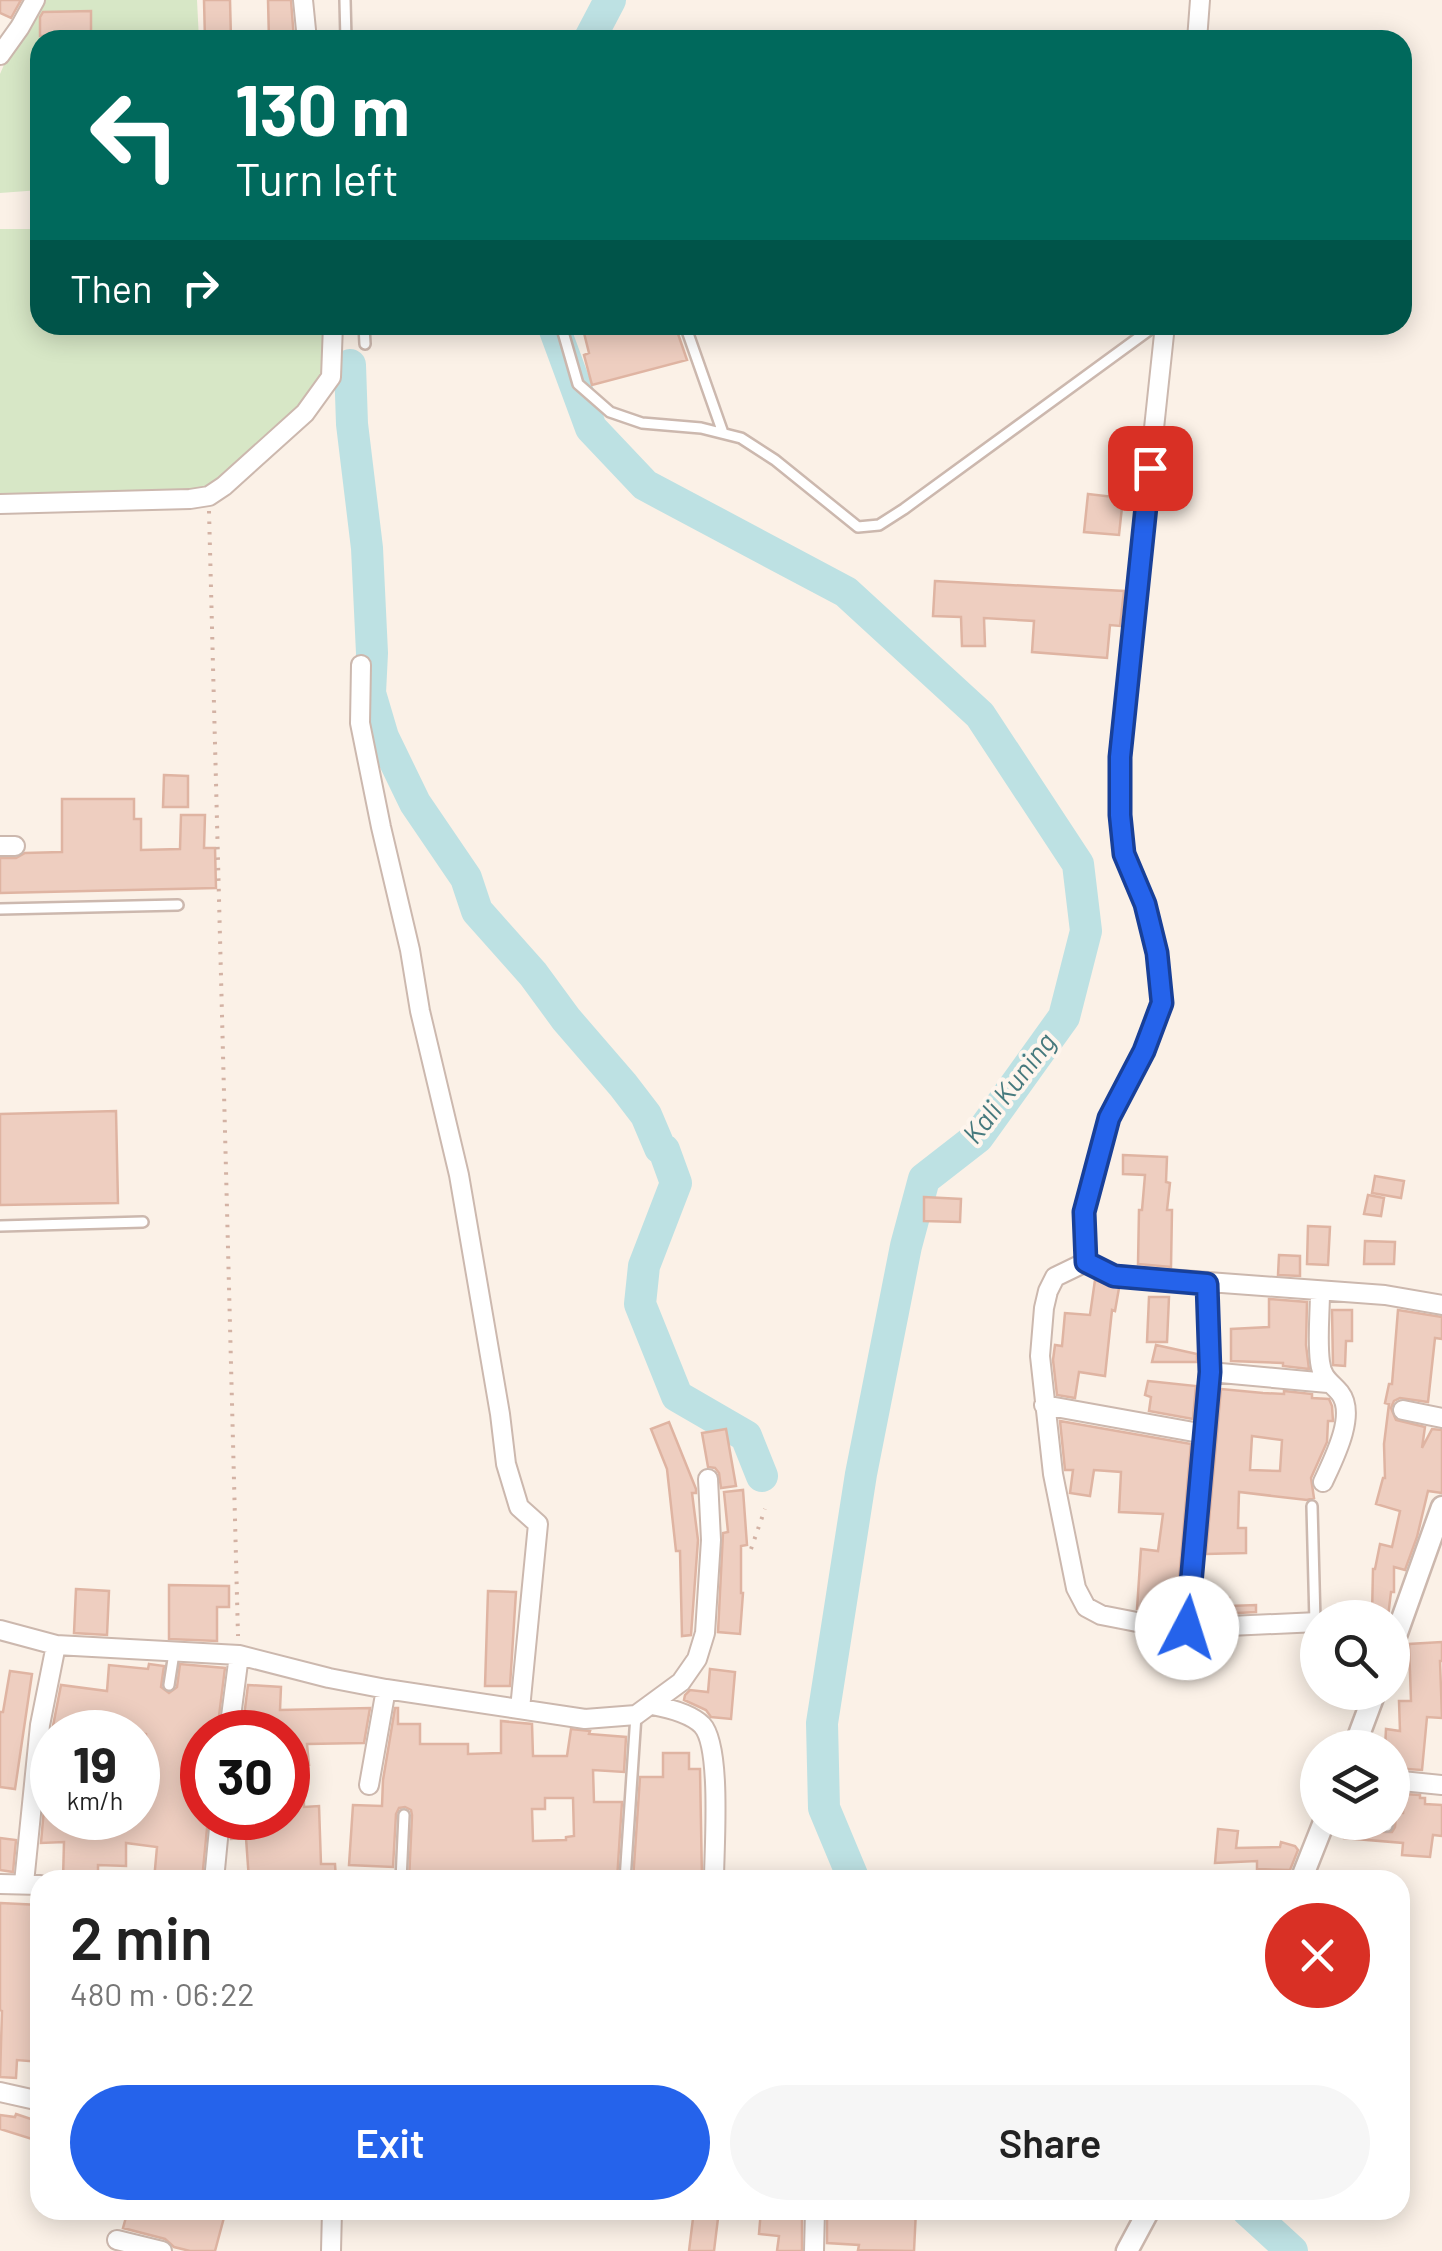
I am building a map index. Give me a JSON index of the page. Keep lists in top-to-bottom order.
{
  "water": ["Kali Kuning"],
  "page": {
    "turn": ["130 m", "Turn left"],
    "then": "Then",
    "speed": "19 km/h",
    "limit": "30",
    "heading": ["2 min", "480 m · 06:22"],
    "buttons": ["Exit", "Share"]
  }
}
